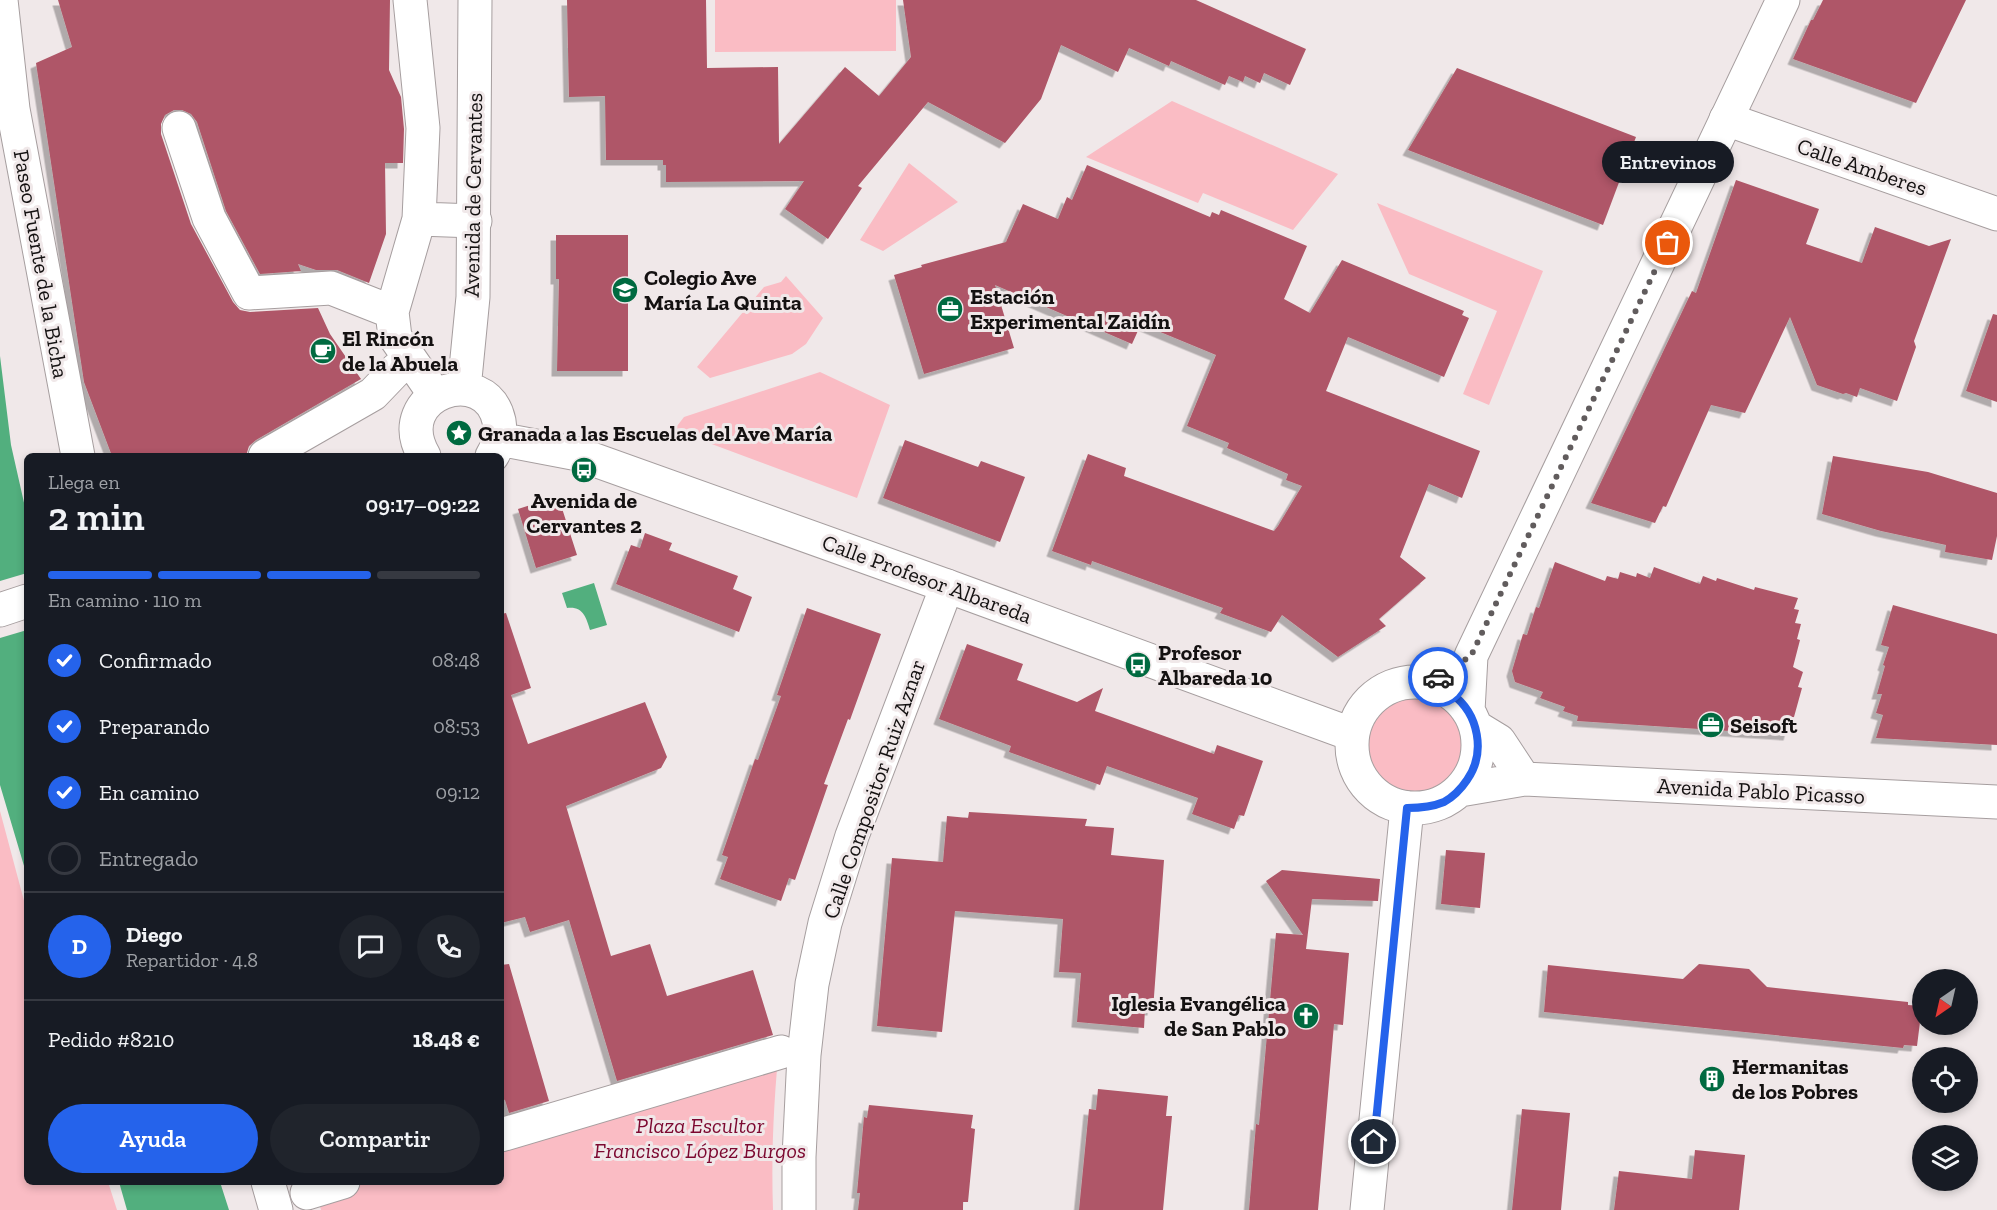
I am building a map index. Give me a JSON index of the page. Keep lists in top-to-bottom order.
{
  "streets": {
    "main road": [
      "Calle Amberes",
      "Avenida de Cervantes",
      "Paseo Fuente de la Bicha",
      "Calle Profesor Albareda",
      "Calle Compositor Ruiz Aznar",
      "Avenida Pablo Picasso"
    ]
  },
  "crossings": [
    ["Calle Profesor Albareda", "Calle Compositor Ruiz Aznar"],
    ["Calle Profesor Albareda", "Avenida Pablo Picasso"]
  ],
  "parks": ["Plaza Escultor Francisco López Burgos"],
  "places": {
    "other": ["Entrevinos"],
    "school or university": ["Colegio Ave María La Quinta"],
    "office": ["Estación Experimental Zaidín", "Seisoft"],
    "cafe": ["El Rincón de la Abuela"],
    "place": ["Granada a las Escuelas del Ave María"],
    "bus stop": ["Avenida de Cervantes 2", "Profesor Albareda 10"],
    "church": ["Iglesia Evangélica de San Pablo"],
    "building": ["Hermanitas de los Pobres"]
  },
  "north": "bottom left",
  "page": {
    "bubble": "Entrevinos",
    "heading": ["2 min", "Llega en", "09:17–09:22"],
    "panel": [
      "Diego",
      "Repartidor · 4.8",
      "Pedido #8210",
      "18.48 €"
    ],
    "bar": "En camino · 110 m",
    "list": [
      ["Confirmado", "08:48"],
      ["Preparando", "08:53"],
      ["En camino", "09:12"],
      "Entregado"
    ],
    "round": "D",
    "buttons": ["Ayuda", "Compartir"]
  }
}
